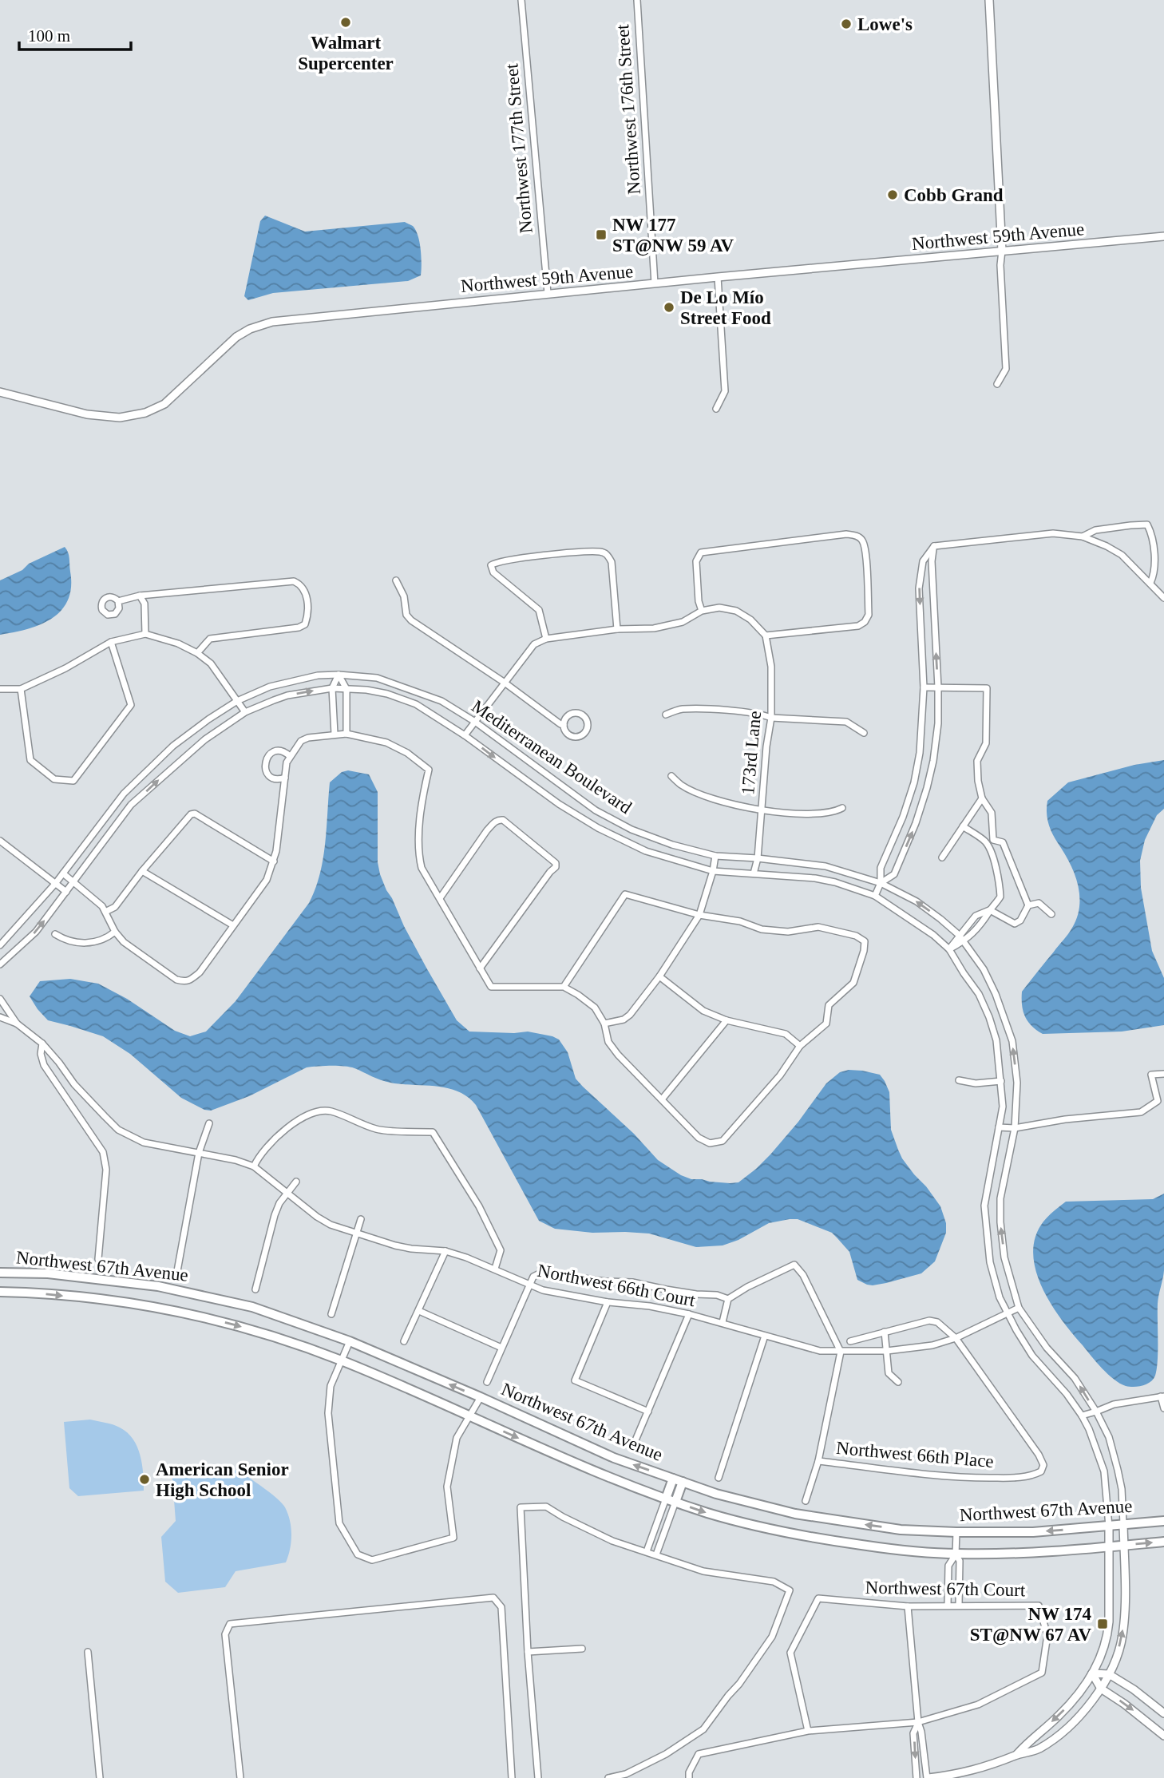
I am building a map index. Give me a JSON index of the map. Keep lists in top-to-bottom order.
{
  "streets": {
    "main road": ["Northwest 67th Avenue"],
    "street": [
      "Northwest 176th Street",
      "Northwest 177th Street",
      "Northwest 59th Avenue",
      "173rd Lane",
      "Mediterranean Boulevard",
      "Northwest 66th Court",
      "Northwest 66th Place",
      "Northwest 67th Court"
    ]
  },
  "crossings": [
    ["Northwest 176th Street", "Northwest 59th Avenue"],
    ["Northwest 177th Street", "Northwest 59th Avenue"],
    ["173rd Lane", "Mediterranean Boulevard"],
    ["Mediterranean Boulevard", "Northwest 67th Avenue"],
    ["Mediterranean Boulevard", "Northwest 66th Court"],
    ["Northwest 66th Court", "Northwest 66th Place"]
  ],
  "places": {
    "other": [
      "Walmart Supercenter",
      "Lowe's",
      "Cobb Grand",
      "De Lo Mío Street Food",
      "American Senior High School"
    ],
    "transit": ["NW 177 ST@NW 59 AV", "NW 174 ST@NW 67 AV"]
  },
  "scale_bar": "100 m"
}
